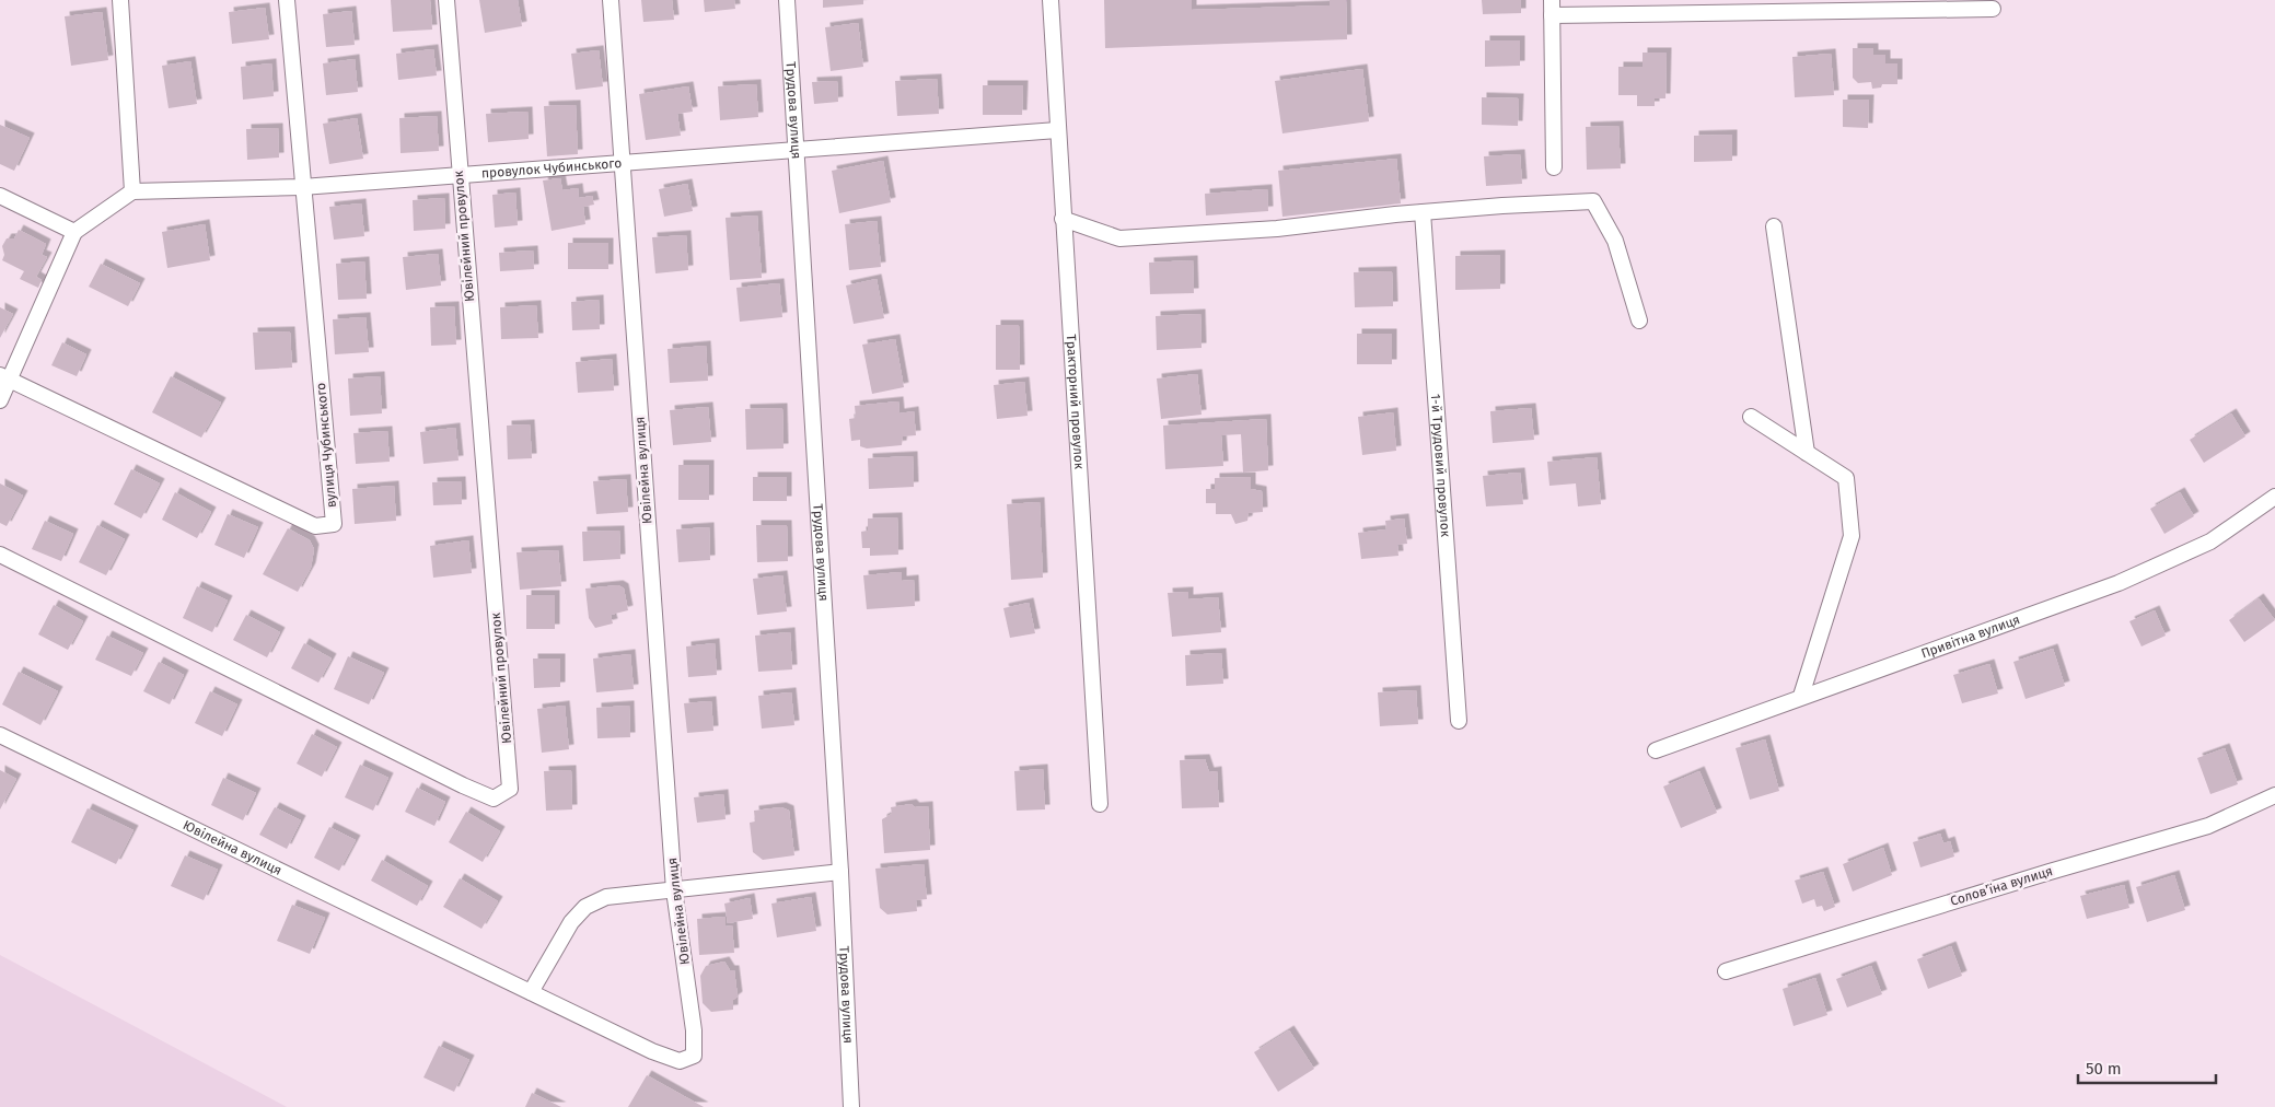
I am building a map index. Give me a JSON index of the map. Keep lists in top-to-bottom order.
{
  "streets": {
    "street": [
      "Трудова вулиця",
      "провулок Чубинського",
      "Ювілейний провулок",
      "Тракторний провулок",
      "вулиця Чубинського",
      "1-й Трудовий провулок",
      "Ювілейна вулиця",
      "Привітна вулиця",
      "Соловʼїна вулиця"
    ]
  },
  "crossings": [
    ["Трудова вулиця", "провулок Чубинського"],
    ["провулок Чубинського", "Ювілейний провулок"],
    ["провулок Чубинського", "Тракторний провулок"],
    ["провулок Чубинського", "вулиця Чубинського"],
    ["провулок Чубинського", "Ювілейна вулиця"]
  ],
  "scale_bar": "50 m"
}
